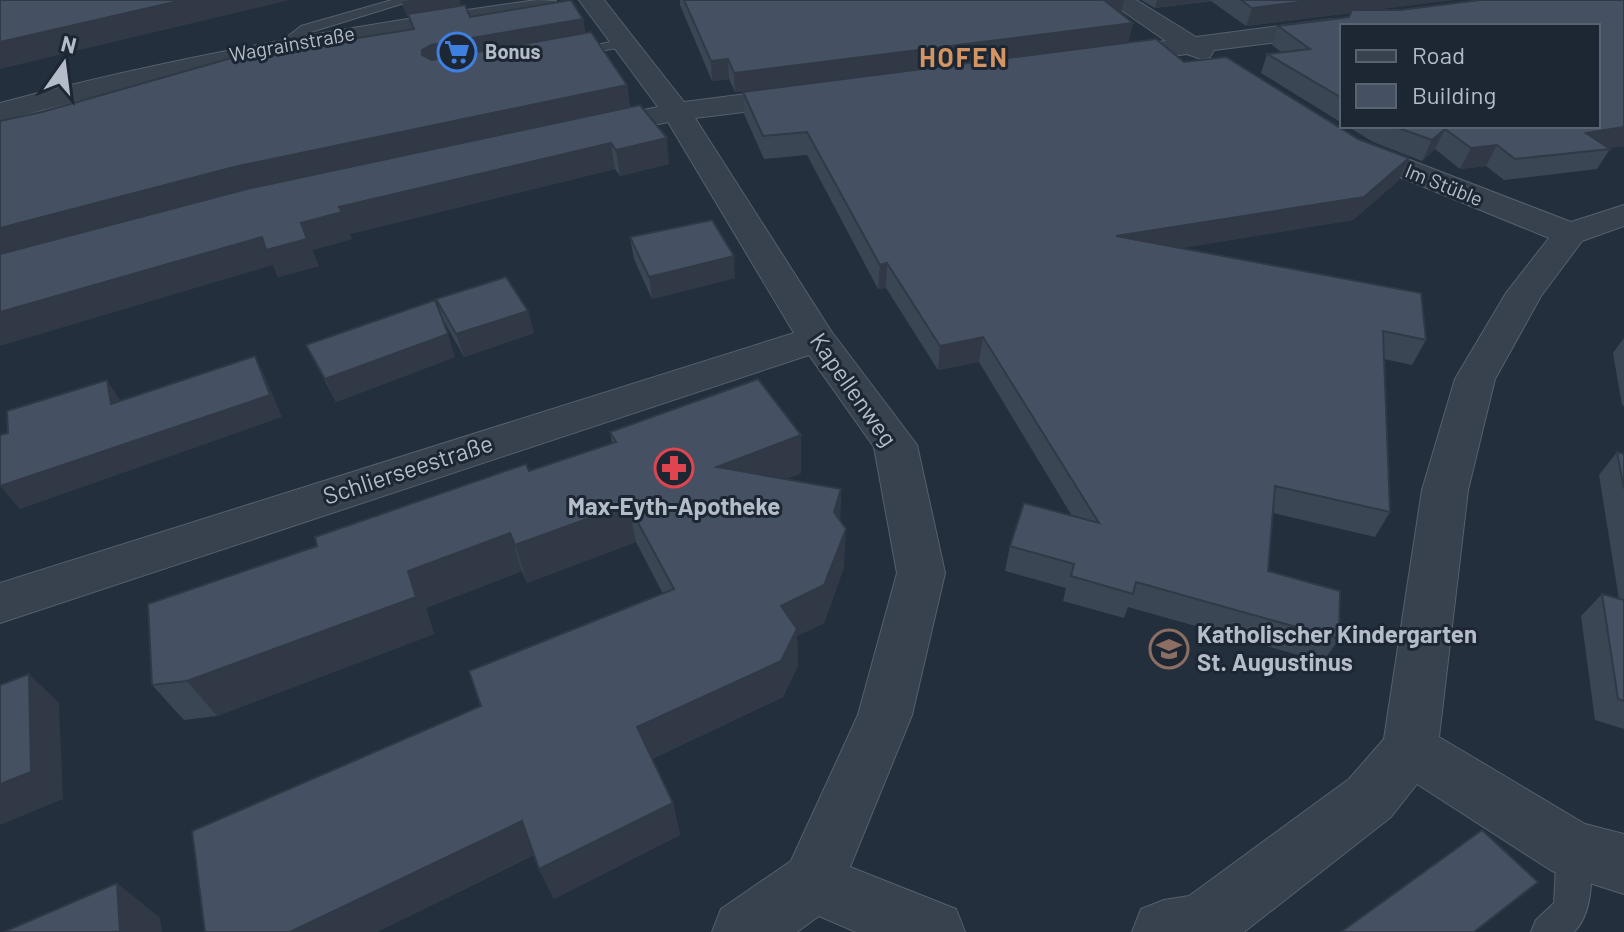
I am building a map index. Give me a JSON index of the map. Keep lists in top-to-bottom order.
{
  "streets": {
    "street": [
      "Wagrainstraße",
      "Im Stüble",
      "Kapellenweg",
      "Schlierseestraße"
    ]
  },
  "crossings": [
    ["Wagrainstraße", "Kapellenweg"],
    ["Kapellenweg", "Schlierseestraße"]
  ],
  "districts": ["HOFEN"],
  "places": {
    "supermarket": ["Bonus"],
    "pharmacy": ["Max-Eyth-Apotheke"],
    "school or university": ["Katholischer Kindergarten St. Augustinus"]
  },
  "legend": ["Road", "Building"],
  "north": "top"
}
